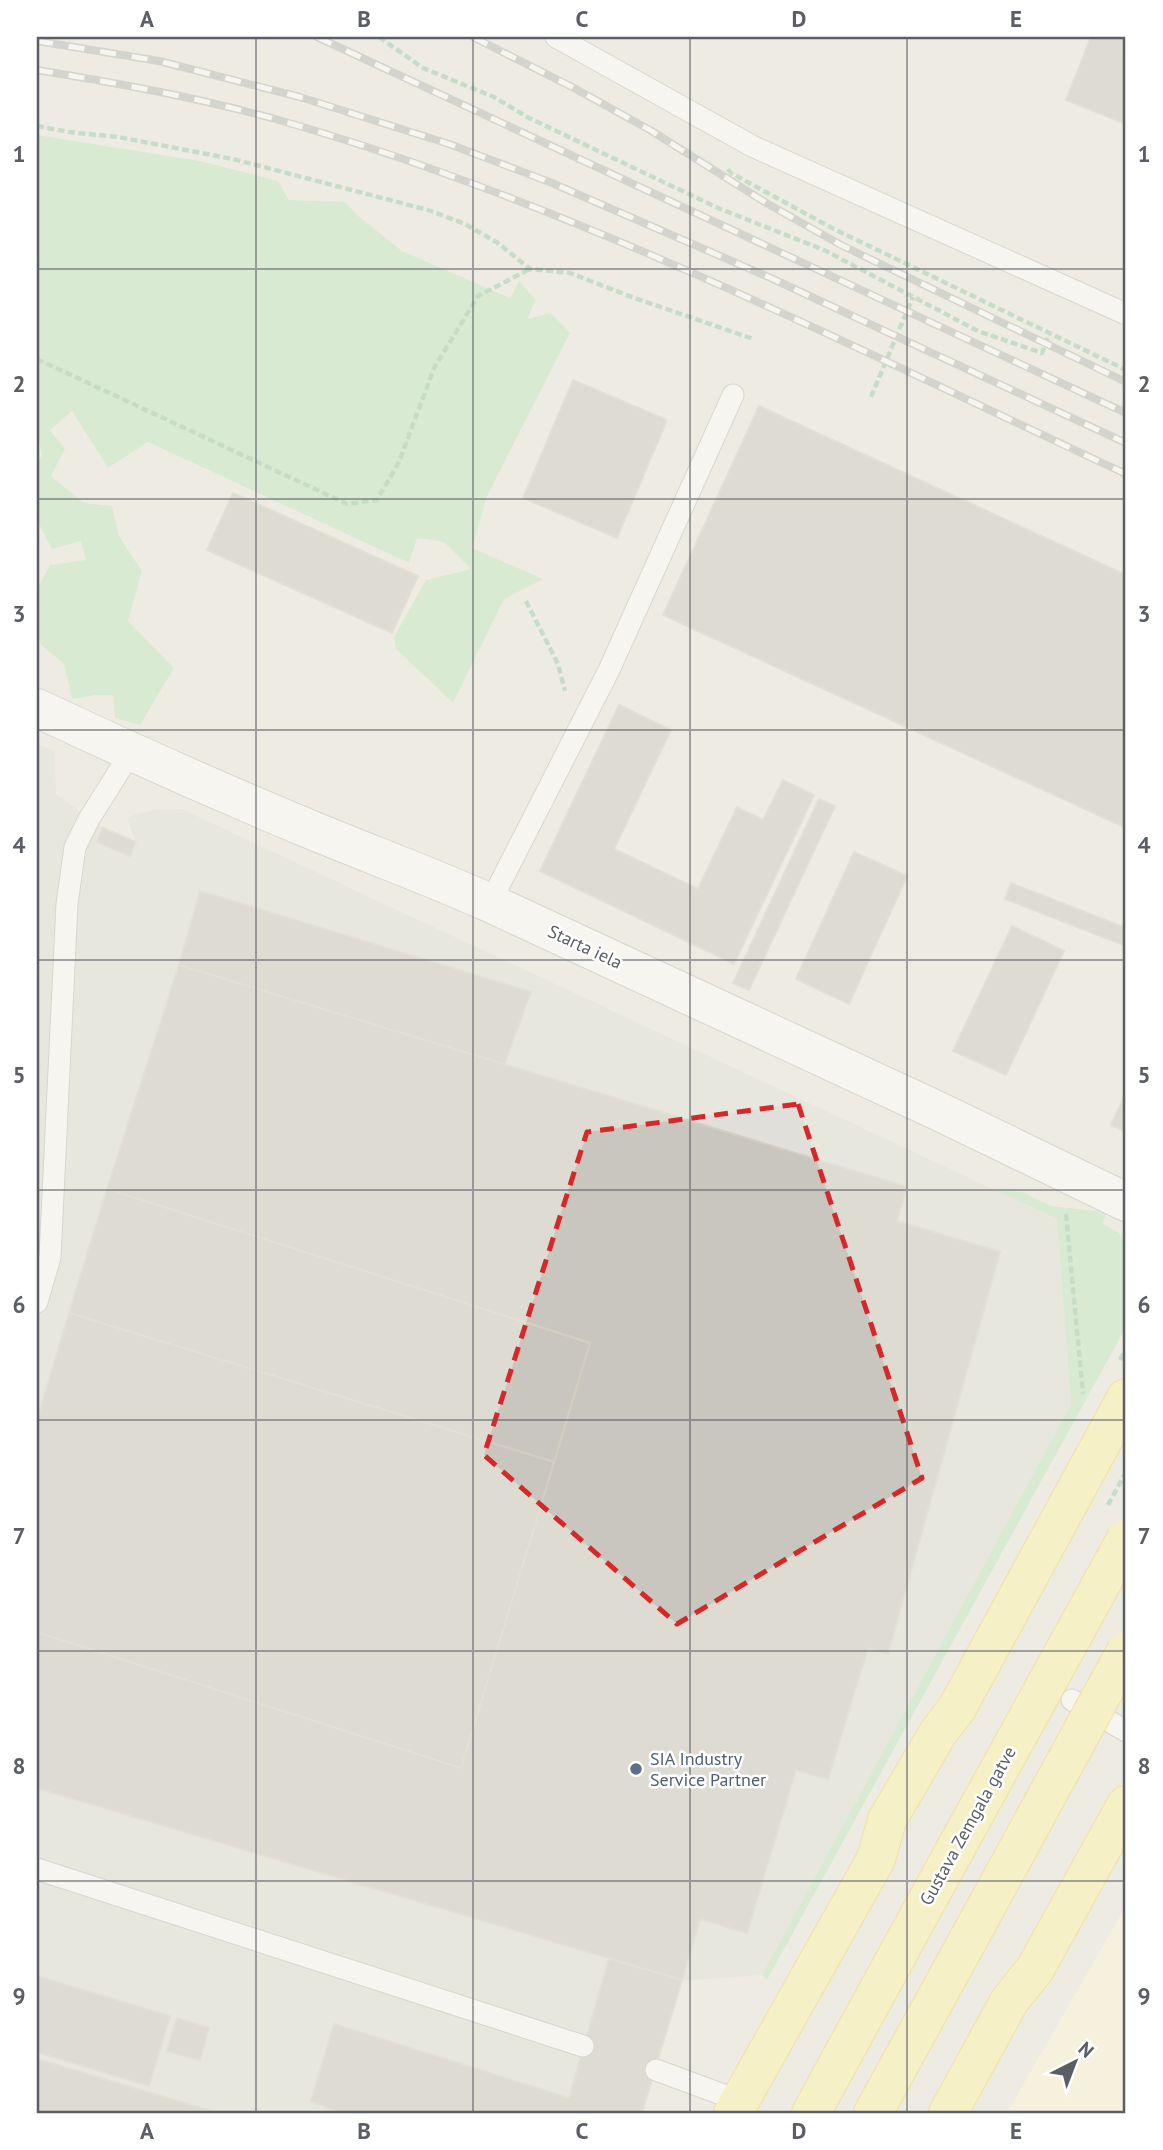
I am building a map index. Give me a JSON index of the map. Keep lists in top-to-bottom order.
{
  "streets": {
    "main road": ["Gustava Zemgala gatve"],
    "street": ["Starta iela"]
  },
  "places": ["SIA Industry Service Partner"],
  "north": "top right",
  "grid": {
    "columns": [
      "A",
      "B",
      "C",
      "D",
      "E"
    ],
    "rows": [
      "1",
      "2",
      "3",
      "4",
      "5",
      "6",
      "7",
      "8",
      "9"
    ]
  }
}
